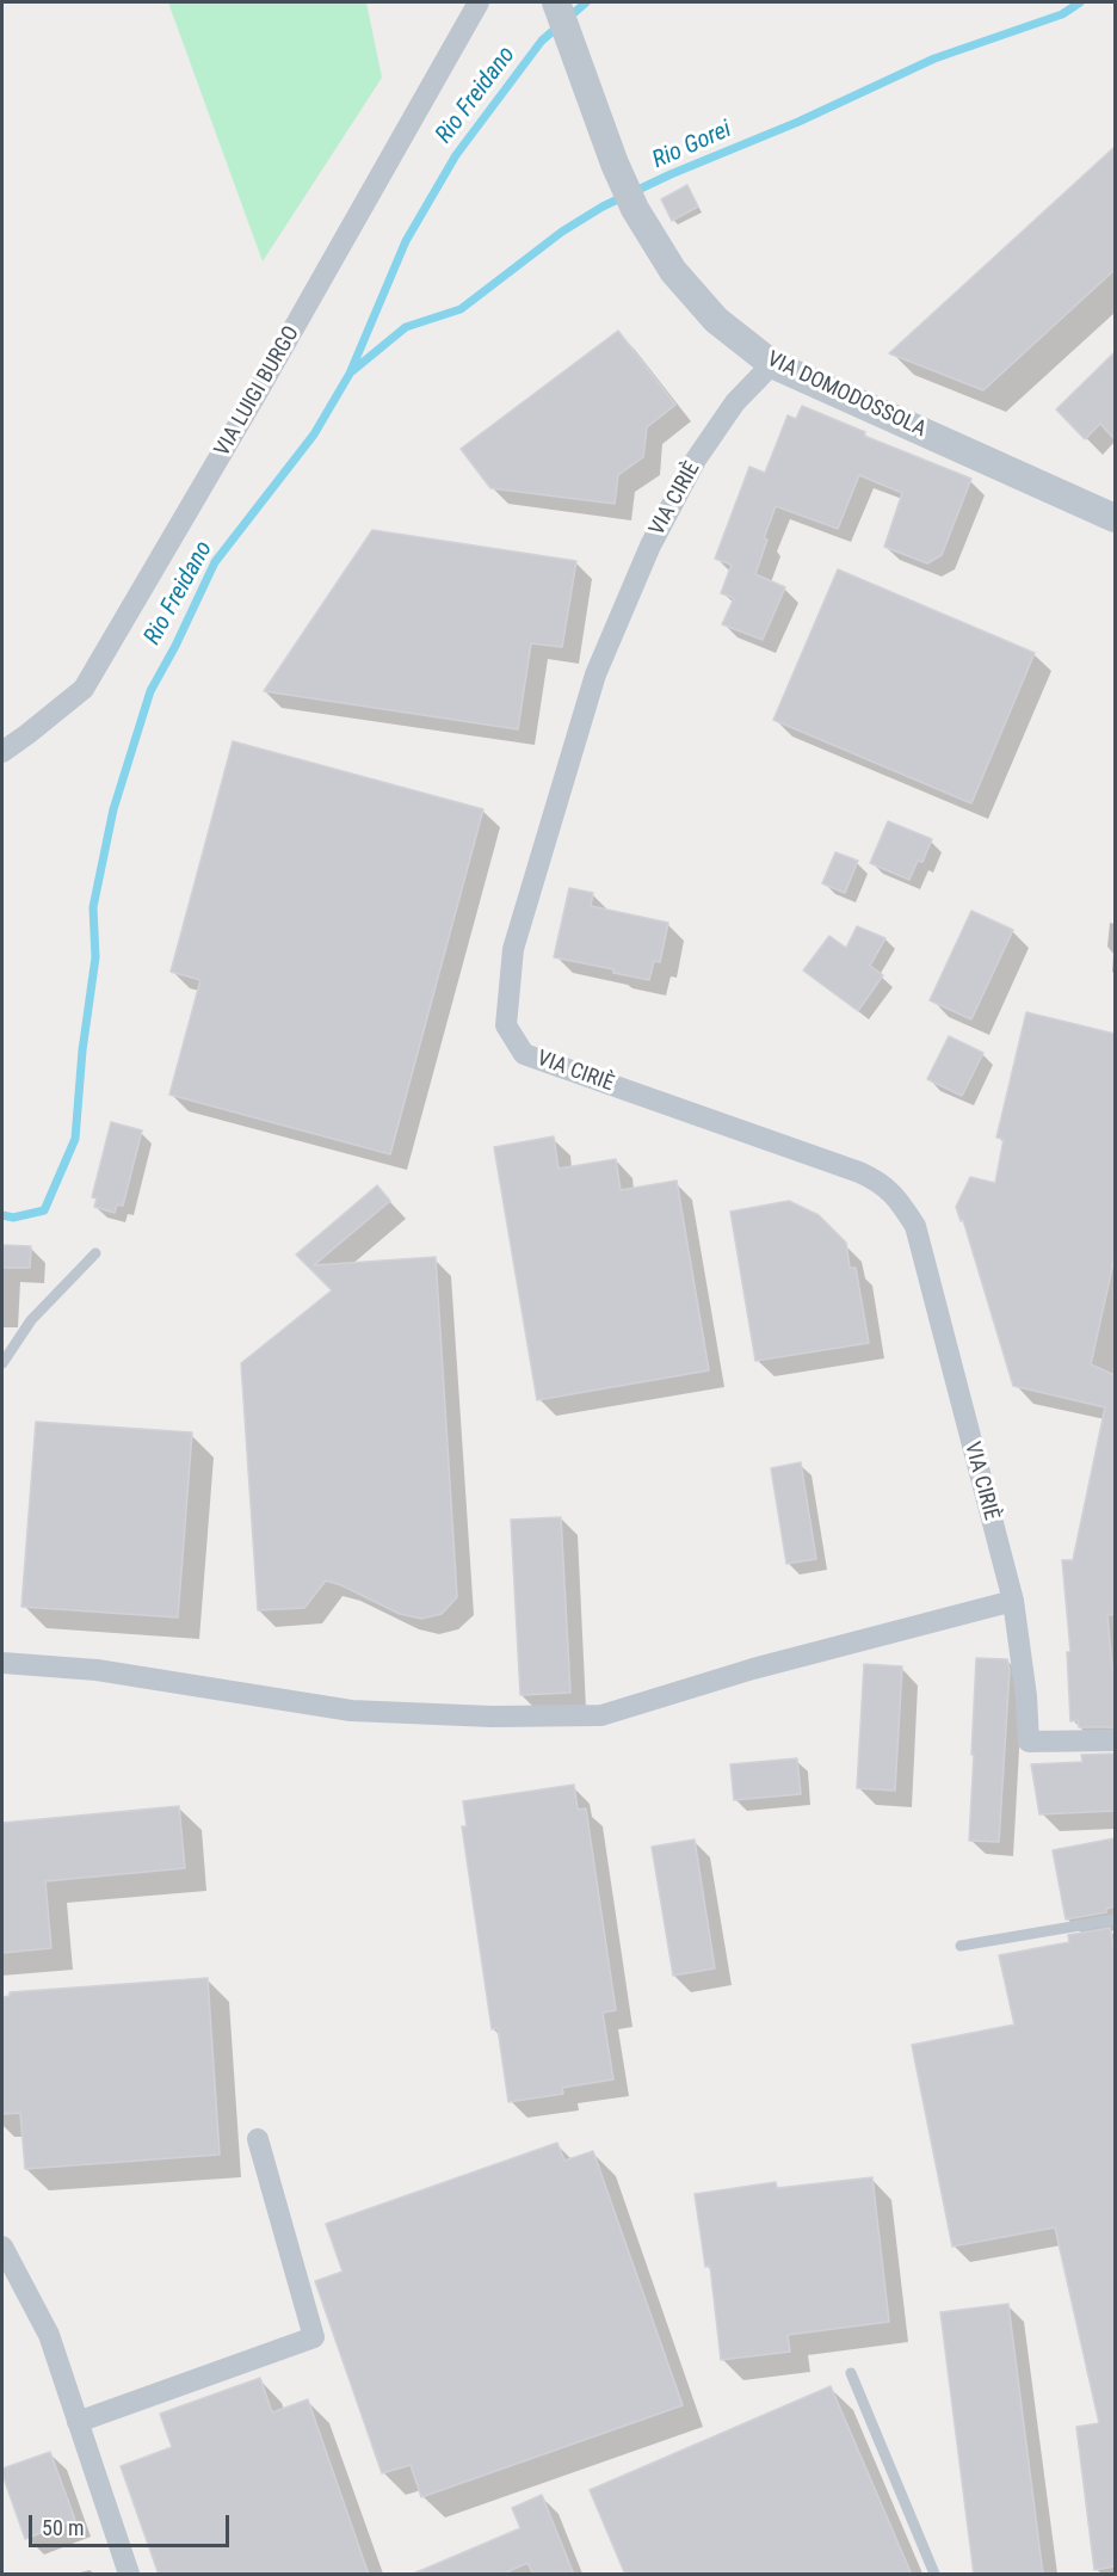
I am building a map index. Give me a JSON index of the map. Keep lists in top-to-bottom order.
{
  "streets": {
    "street": ["VIA LUIGI BURGO", "VIA DOMODOSSOLA", "VIA CIRIÈ"]
  },
  "crossings": [
    ["VIA DOMODOSSOLA", "VIA CIRIÈ"]
  ],
  "water": ["Rio Freidano", "Rio Gorei"],
  "scale_bar": "50 m"
}
